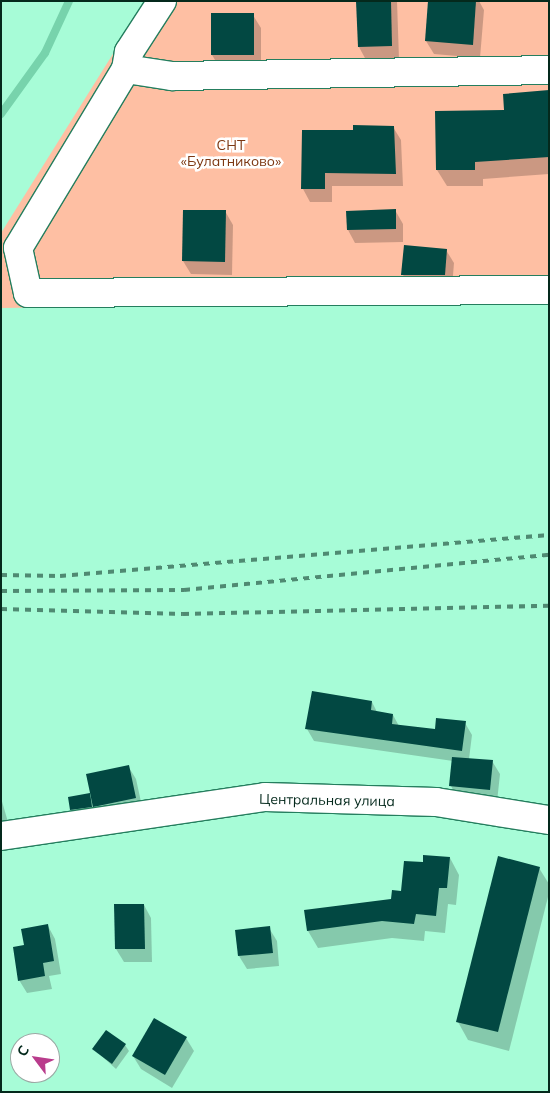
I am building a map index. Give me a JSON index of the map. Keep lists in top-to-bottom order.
{
  "streets": {
    "street": ["Центральная улица"]
  },
  "parks": ["СНТ «Булатниково»"],
  "north": "top left"
}
